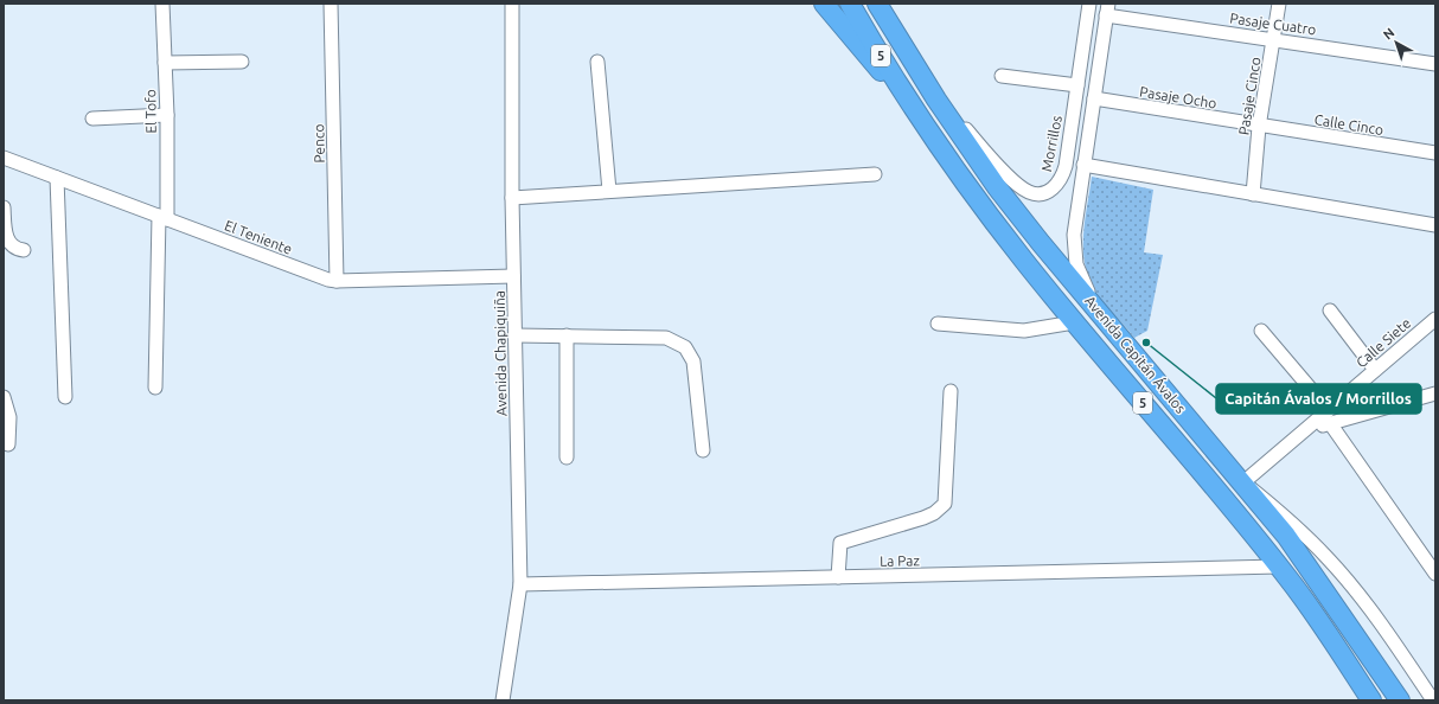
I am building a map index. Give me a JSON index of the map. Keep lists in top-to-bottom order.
{
  "streets": {
    "highway": ["5", "Avenida Capitán Ávalos"],
    "street": [
      "Pasaje Cuatro",
      "Pasaje Cinco",
      "Pasaje Ocho",
      "El Tofo",
      "Calle Cinco",
      "Penco",
      "Morrillos",
      "El Teniente",
      "Calle Siete",
      "Avenida Chapiquiña",
      "La Paz"
    ]
  },
  "crossings": [
    ["Pasaje Cuatro", "Pasaje Cinco"],
    ["Pasaje Cinco", "Pasaje Ocho"],
    ["Pasaje Cinco", "Calle Cinco"],
    ["Pasaje Ocho", "Calle Cinco"],
    ["El Tofo", "El Teniente"],
    ["Penco", "El Teniente"],
    ["Morrillos", "Avenida Capitán Ávalos"],
    ["El Teniente", "Avenida Chapiquiña"],
    ["Calle Siete", "Avenida Capitán Ávalos"],
    ["Avenida Chapiquiña", "La Paz"],
    ["Avenida Capitán Ávalos", "La Paz"]
  ],
  "places": ["Capitán Ávalos / Morrillos"],
  "north": "top left"
}
